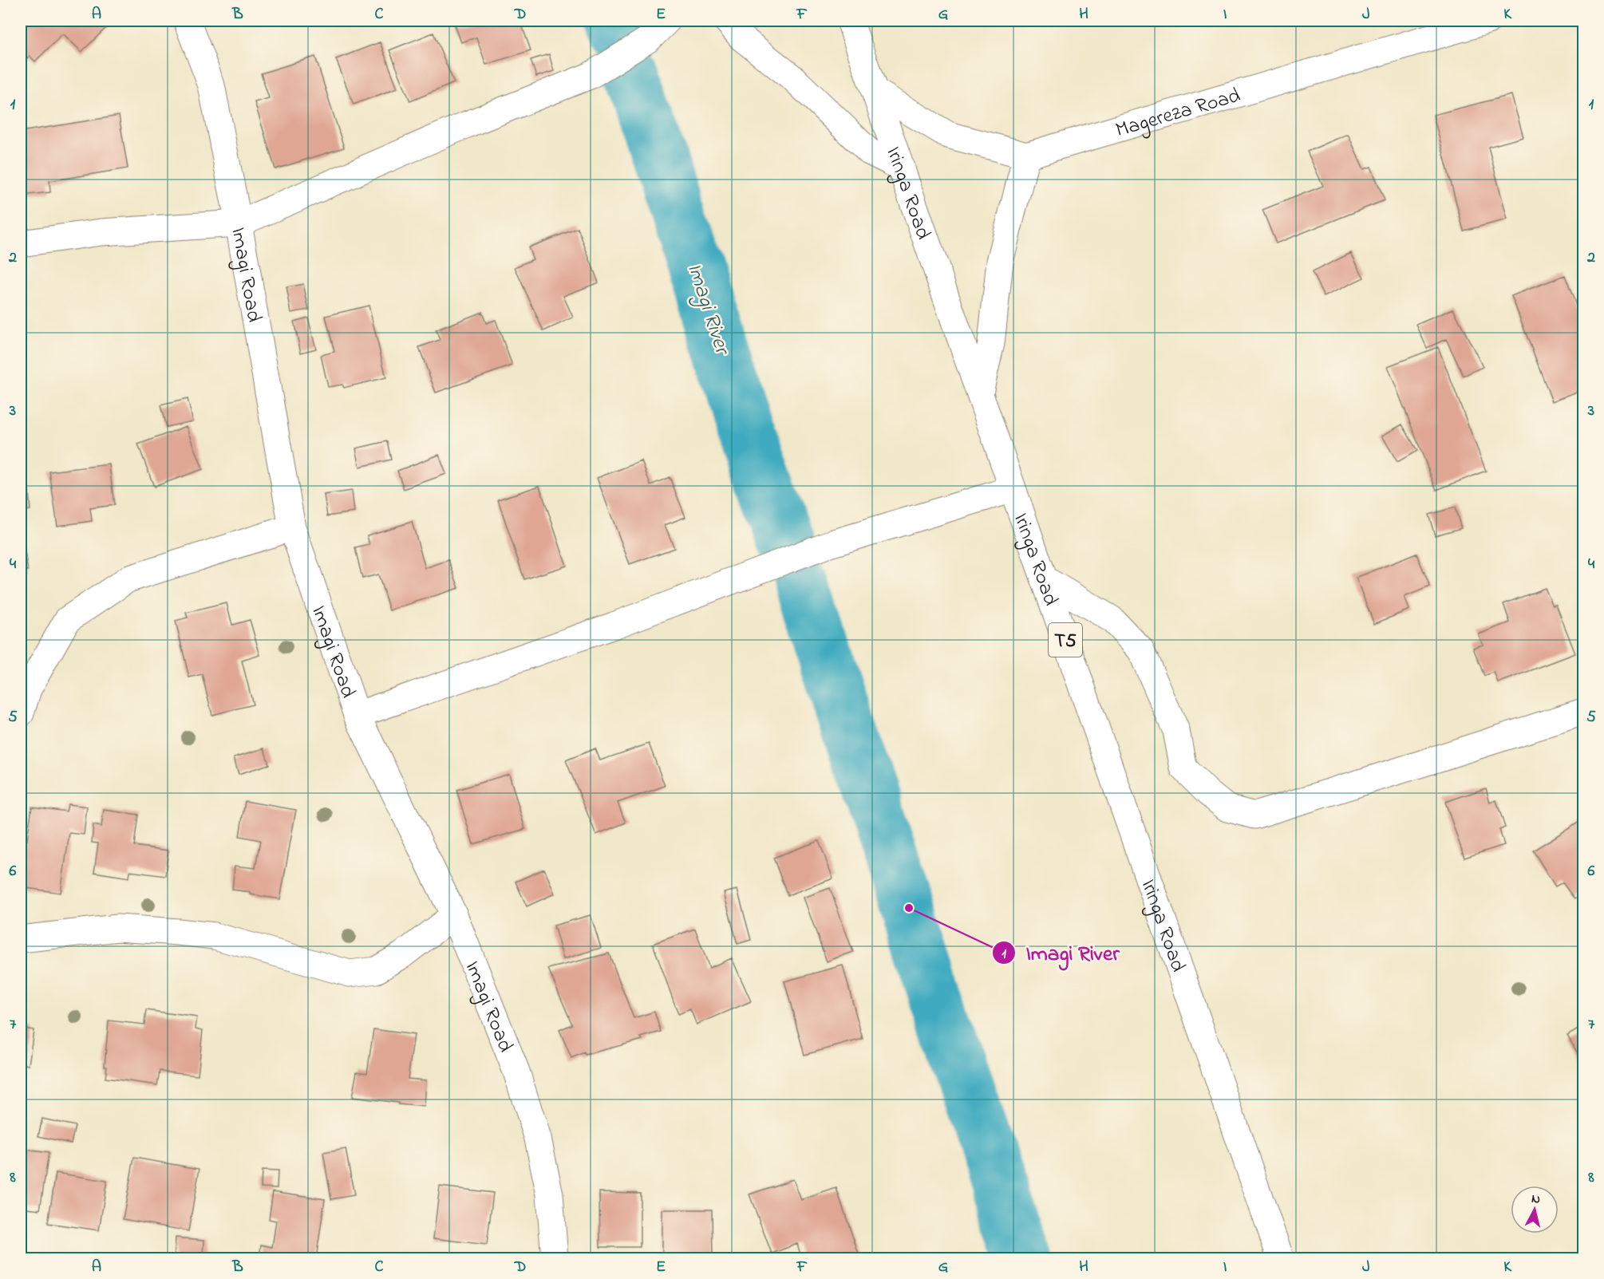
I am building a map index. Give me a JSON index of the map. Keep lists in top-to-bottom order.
{
  "streets": {
    "main road": [
      "Magereza Road",
      "Iringa Road",
      "Imagi Road",
      "T5"
    ]
  },
  "water": ["Imagi River"],
  "places": ["Imagi River"],
  "north": "top",
  "grid": {
    "columns": [
      "A",
      "B",
      "C",
      "D",
      "E",
      "F",
      "G",
      "H",
      "I",
      "J",
      "K"
    ],
    "rows": [
      "1",
      "2",
      "3",
      "4",
      "5",
      "6",
      "7",
      "8"
    ]
  }
}
